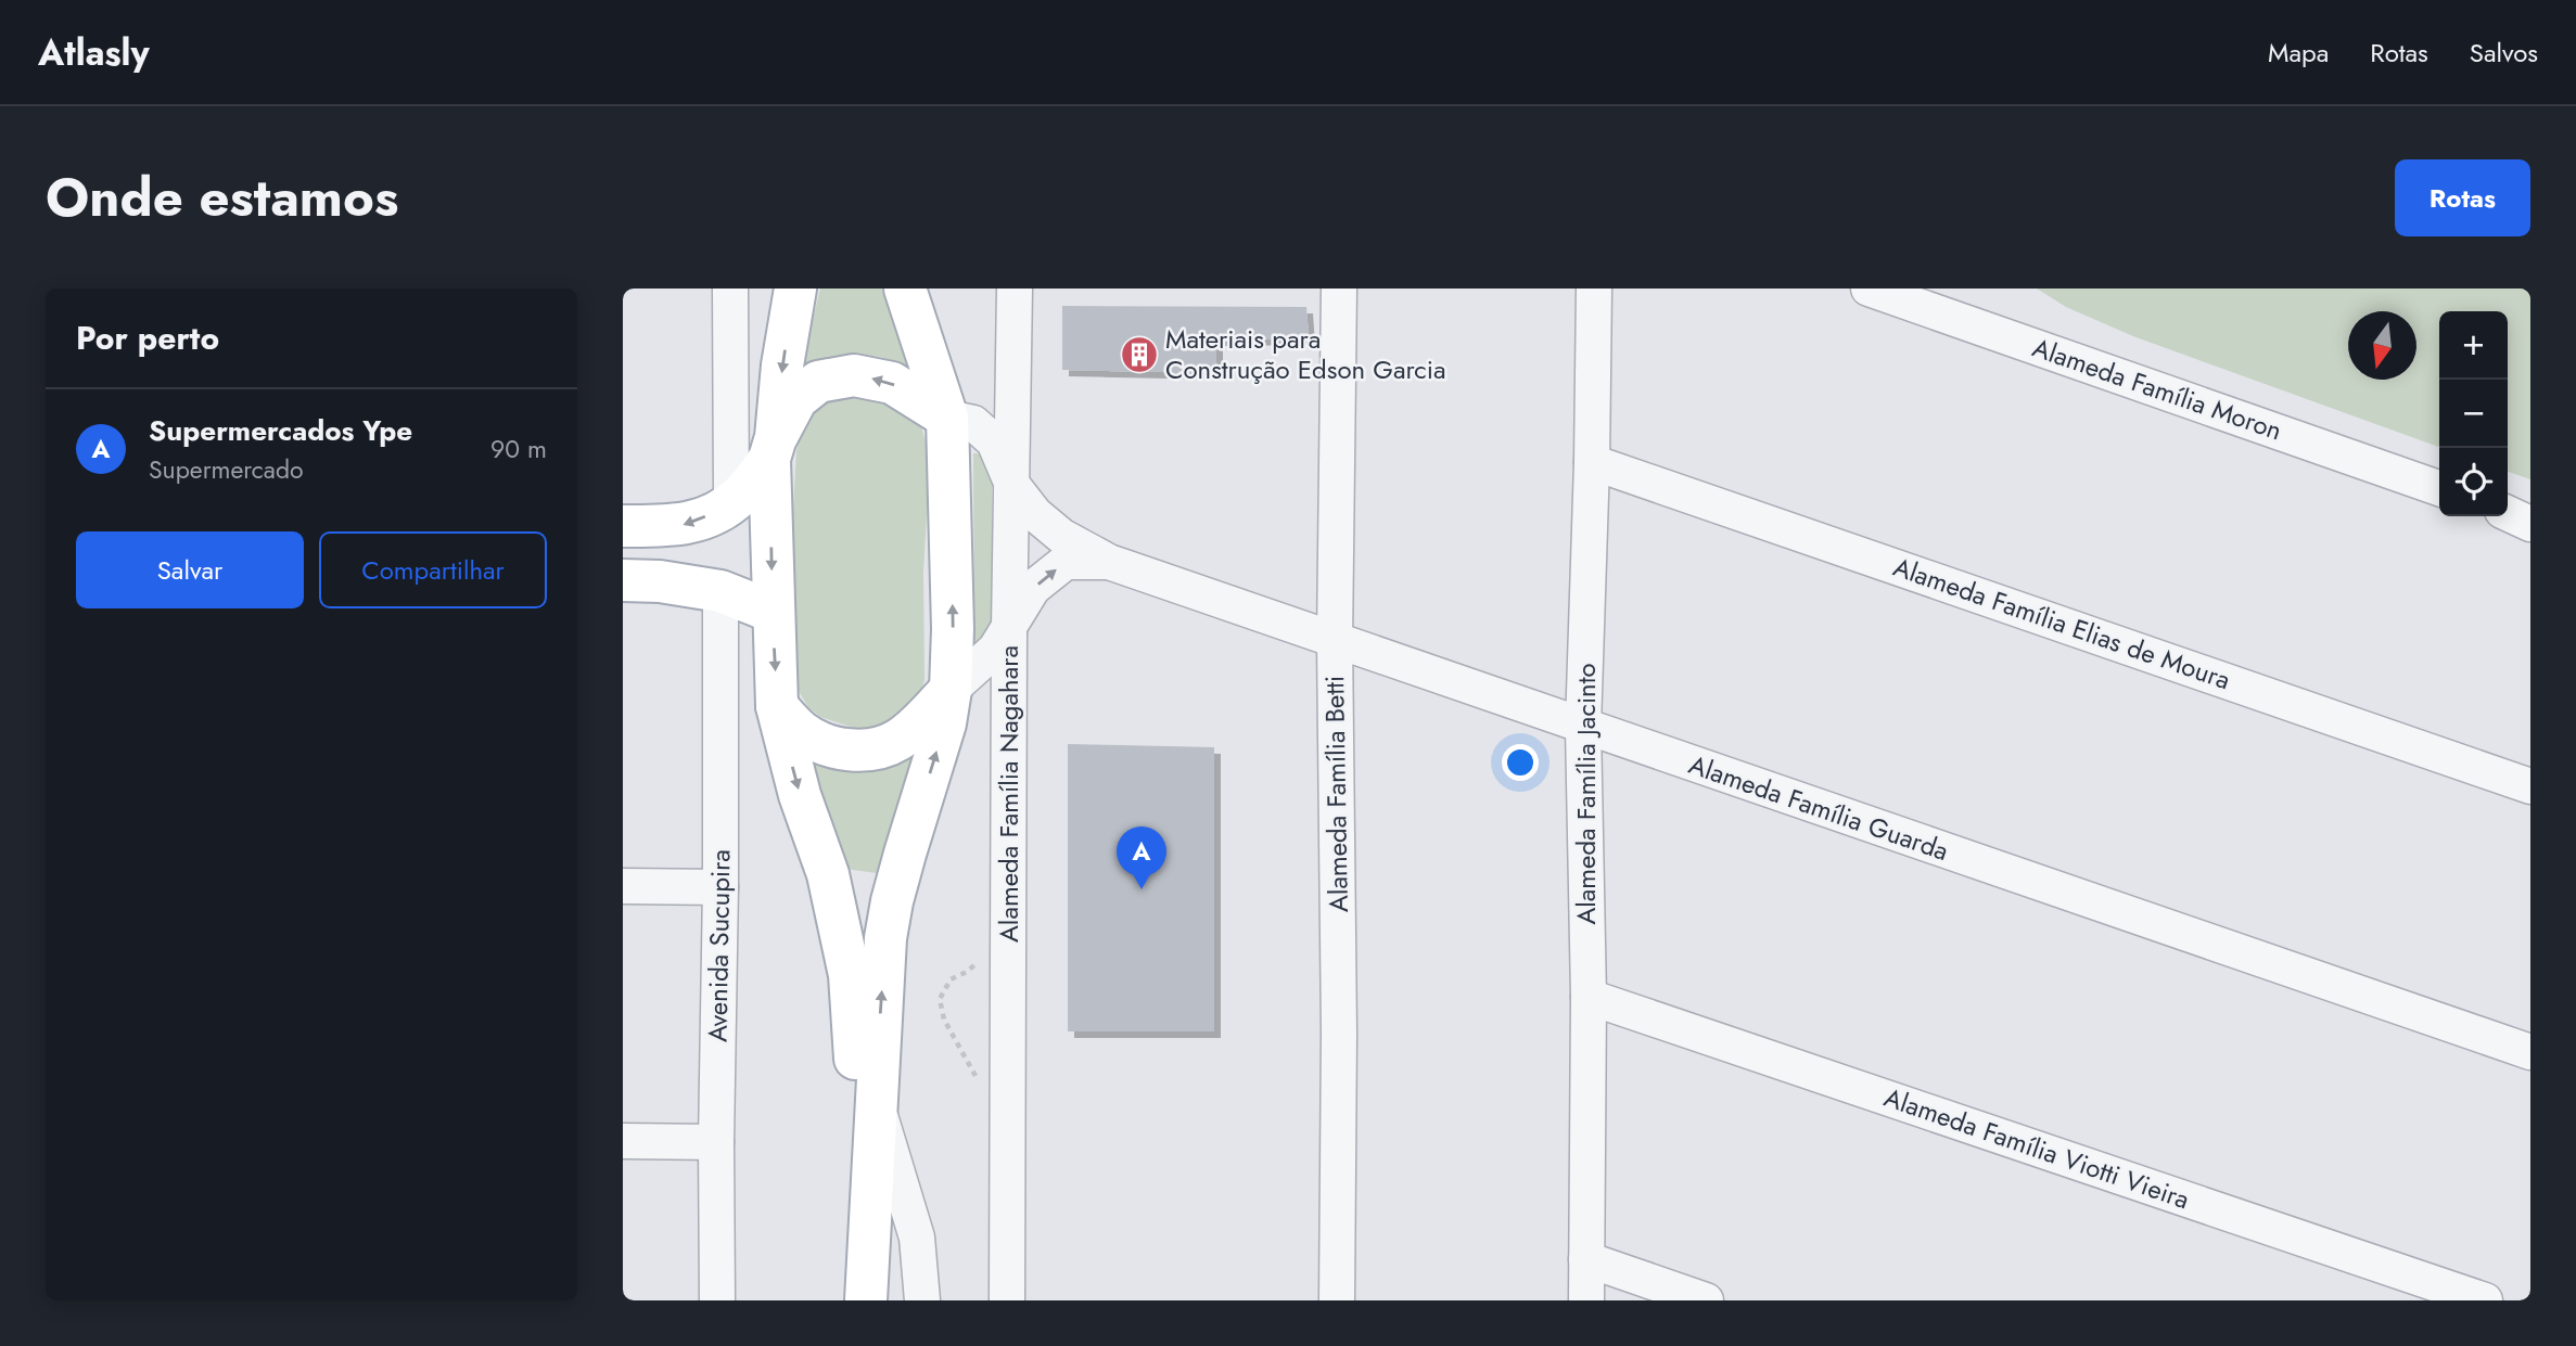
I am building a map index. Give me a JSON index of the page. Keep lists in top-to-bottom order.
{
  "streets": {
    "street": [
      "Alameda Família Moron",
      "Alameda Família Elias de Moura",
      "Alameda Família Nagahara",
      "Alameda Família Betti",
      "Alameda Família Jacinto",
      "Alameda Família Guarda",
      "Avenida Sucupira",
      "Alameda Família Viotti Vieira"
    ]
  },
  "crossings": [
    ["Alameda Família Elias de Moura", "Alameda Família Jacinto"],
    ["Alameda Família Nagahara", "Alameda Família Guarda"],
    ["Alameda Família Betti", "Alameda Família Guarda"],
    ["Alameda Família Jacinto", "Alameda Família Guarda"],
    ["Alameda Família Jacinto", "Alameda Família Viotti Vieira"]
  ],
  "places": {
    "building": ["Materiais para Construção Edson Garcia"]
  },
  "north": "bottom",
  "page": {
    "header": "Atlasly",
    "nav": ["Mapa", "Rotas", "Salvos"],
    "title": "Onde estamos",
    "buttons": [
      "Rotas",
      ["Salvar", "Compartilhar"]
    ],
    "heading": "Por perto",
    "map_buttons": ["+", "−"],
    "list": [
      {
        "mark": "A",
        "name": "Supermercados Ype",
        "note": "Supermercado",
        "value": "90 m"
      }
    ],
    "pins": "A"
  }
}
